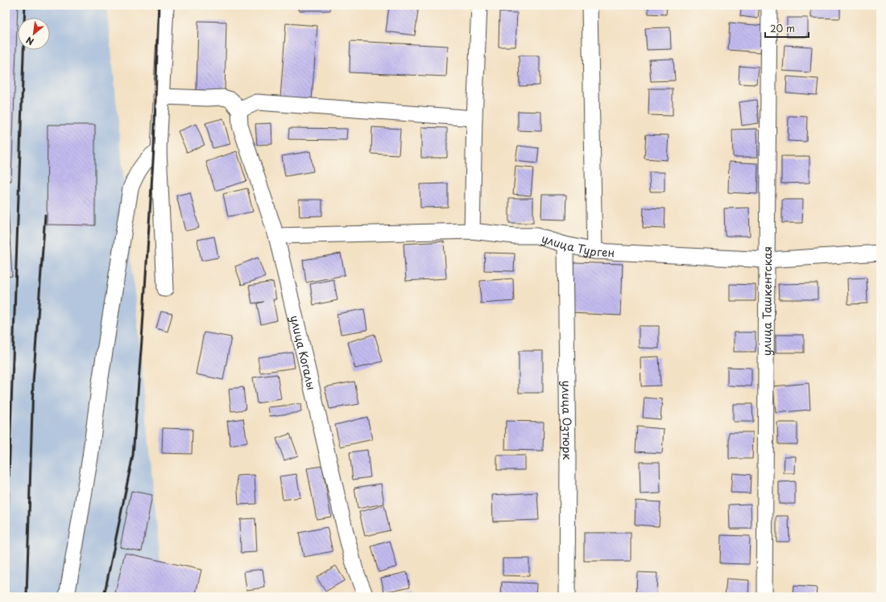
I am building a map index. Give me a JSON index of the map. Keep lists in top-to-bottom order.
{
  "streets": {
    "street": [
      "улица Турген",
      "улица Ташкентская",
      "улица Когалы",
      "улица Озтюрк"
    ]
  },
  "crossings": [
    ["улица Турген", "улица Ташкентская"],
    ["улица Турген", "улица Когалы"],
    ["улица Турген", "улица Озтюрк"]
  ],
  "scale_bar": "20 m",
  "north": "bottom left"
}
